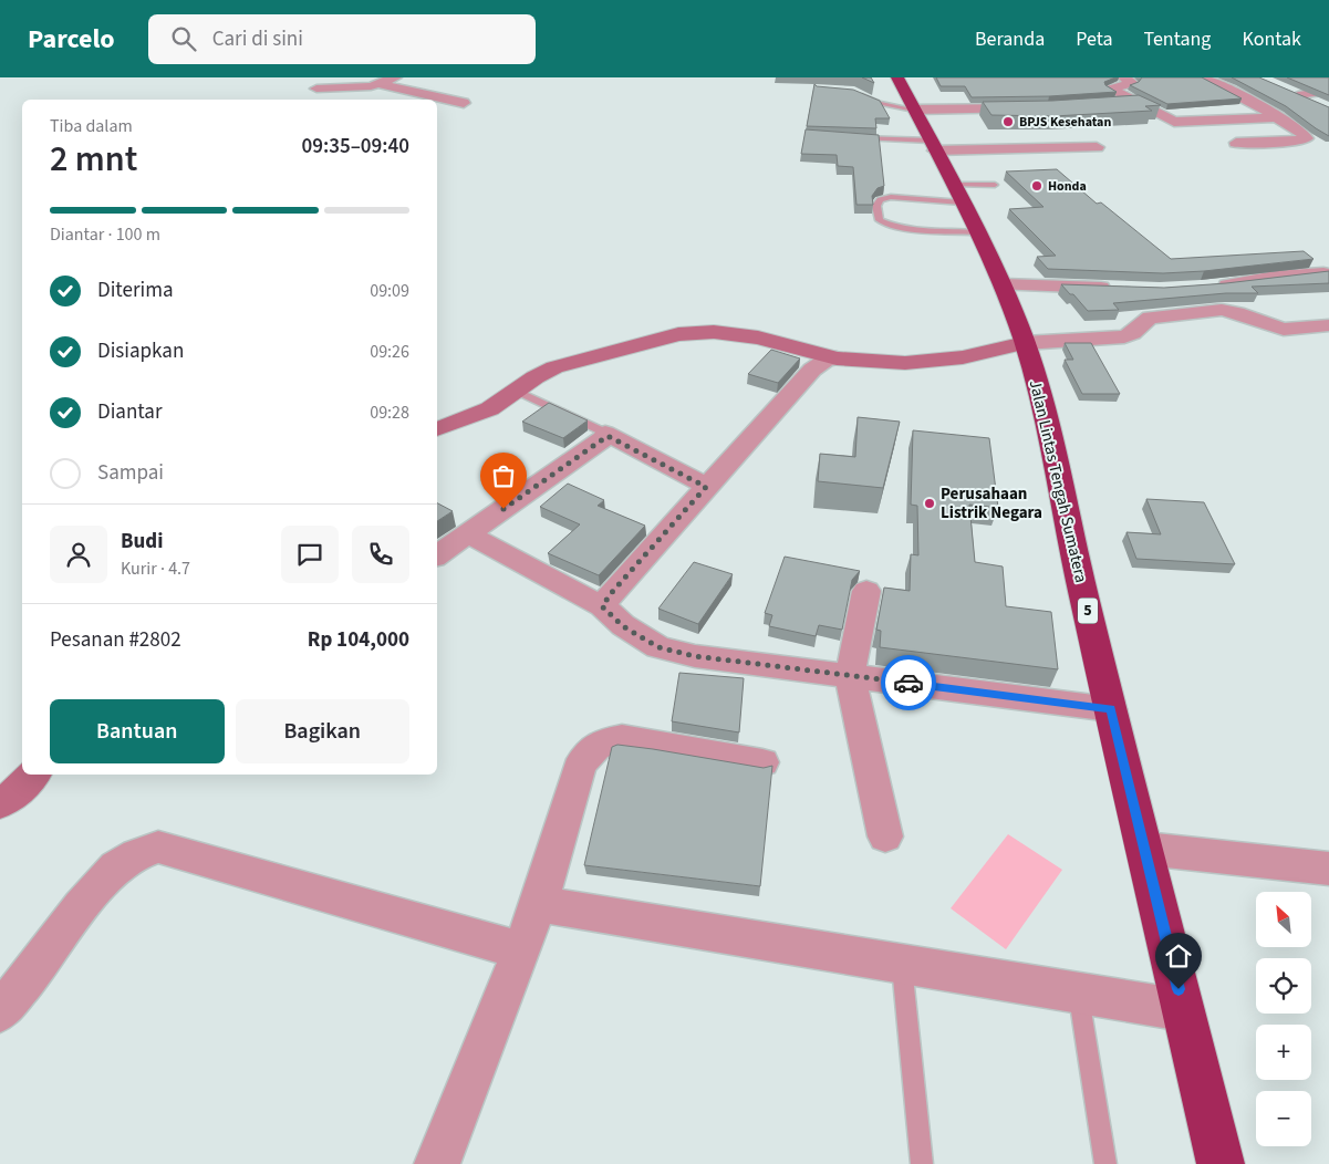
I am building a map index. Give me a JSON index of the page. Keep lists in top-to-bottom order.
{
  "streets": {
    "highway": ["Jalan Lintas Tengah Sumatera", "5"]
  },
  "places": ["BPJS Kesehatan", "Honda", "Perusahaan Listrik Negara"],
  "north": "top left",
  "page": {
    "header": "Parcelo",
    "search": "Cari di sini",
    "nav": [
      "Beranda",
      "Peta",
      "Tentang",
      "Kontak"
    ],
    "heading": ["2 mnt", "Tiba dalam", "09:35–09:40"],
    "panel": [
      "Budi",
      "Kurir · 4.7",
      "Pesanan #2802",
      "Rp 104,000"
    ],
    "bar": "Diantar · 100 m",
    "list": [
      ["Diterima", "09:09"],
      ["Disiapkan", "09:26"],
      ["Diantar", "09:28"],
      "Sampai"
    ],
    "buttons": ["Bantuan", "Bagikan"],
    "map_buttons": ["+", "−"]
  }
}
